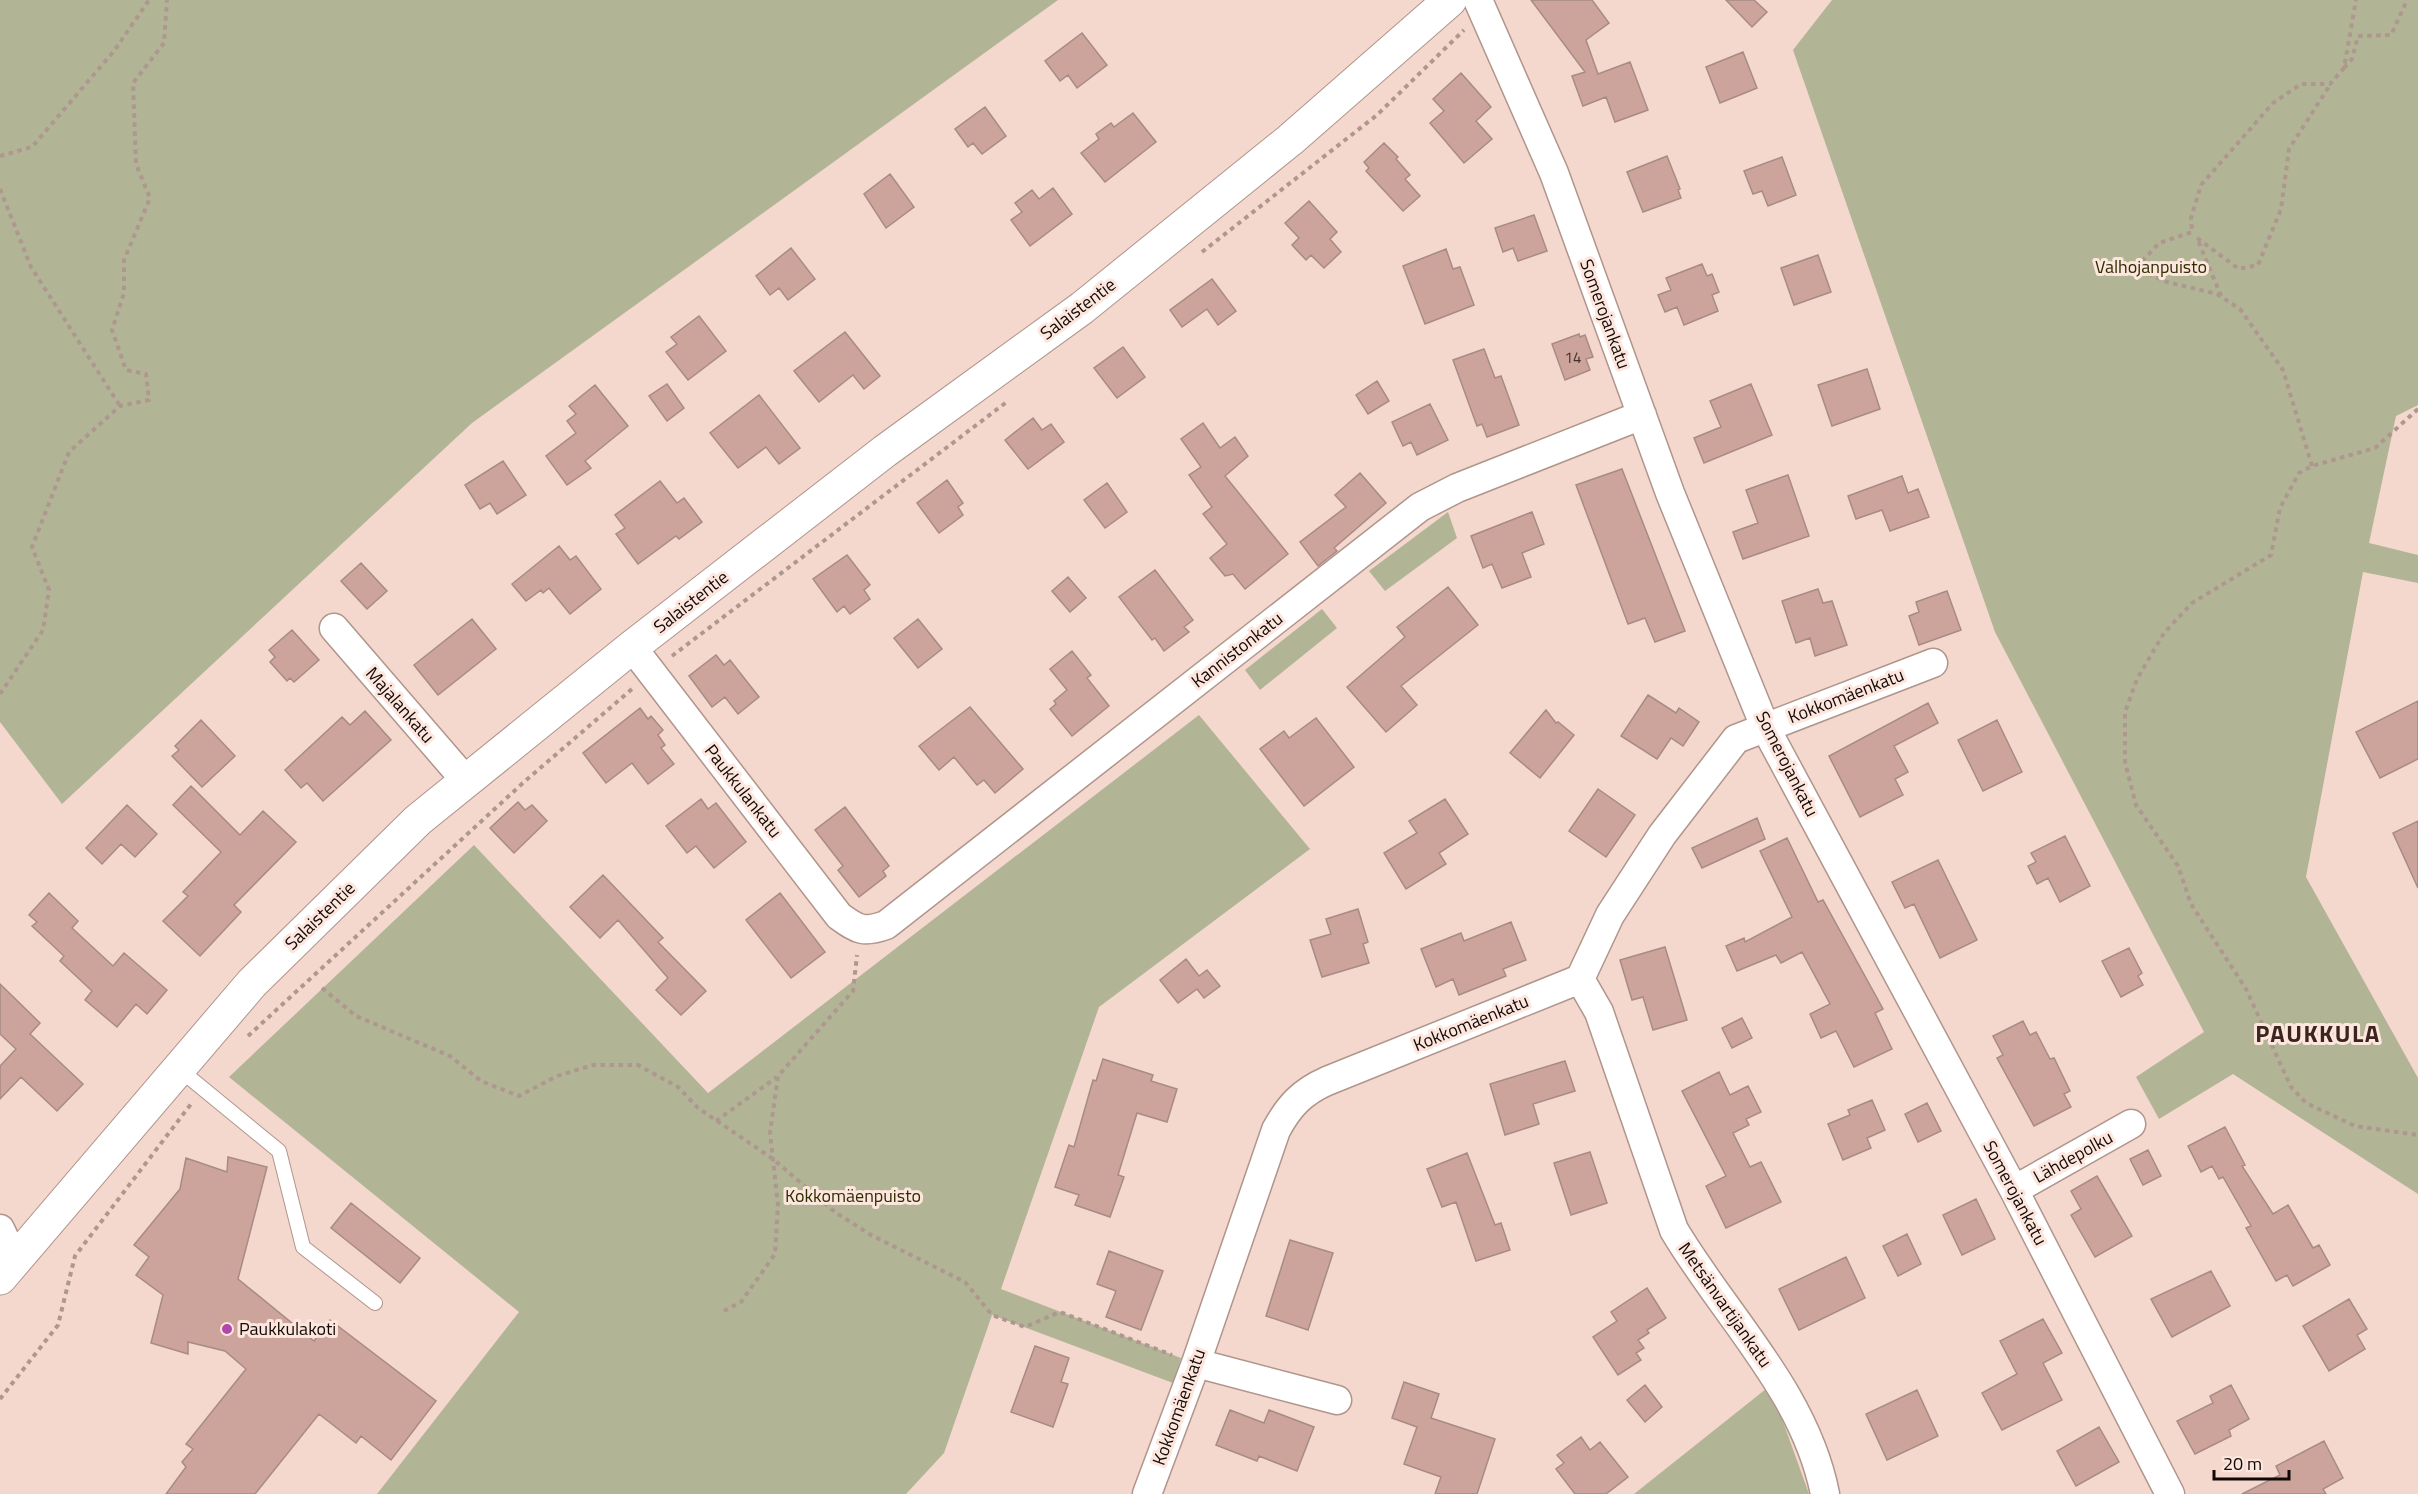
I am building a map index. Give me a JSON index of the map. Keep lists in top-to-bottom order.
{
  "streets": {
    "street": [
      "Salaistentie",
      "Somerojankatu",
      "Kannistonkatu",
      "Kokkomäenkatu",
      "Majalankatu",
      "Paukkulankatu",
      "Lähdepolku",
      "Metsänvartijankatu"
    ]
  },
  "crossings": [
    ["Salaistentie", "Majalankatu"],
    ["Salaistentie", "Paukkulankatu"],
    ["Somerojankatu", "Kannistonkatu"],
    ["Somerojankatu", "Kokkomäenkatu"],
    ["Somerojankatu", "Lähdepolku"],
    ["Kannistonkatu", "Paukkulankatu"],
    ["Kokkomäenkatu", "Metsänvartijankatu"]
  ],
  "districts": ["PAUKKULA"],
  "parks": ["Valhojanpuisto", "Kokkomäenpuisto"],
  "places": ["Paukkulakoti"],
  "house_numbers": ["14"],
  "scale_bar": "20 m"
}
